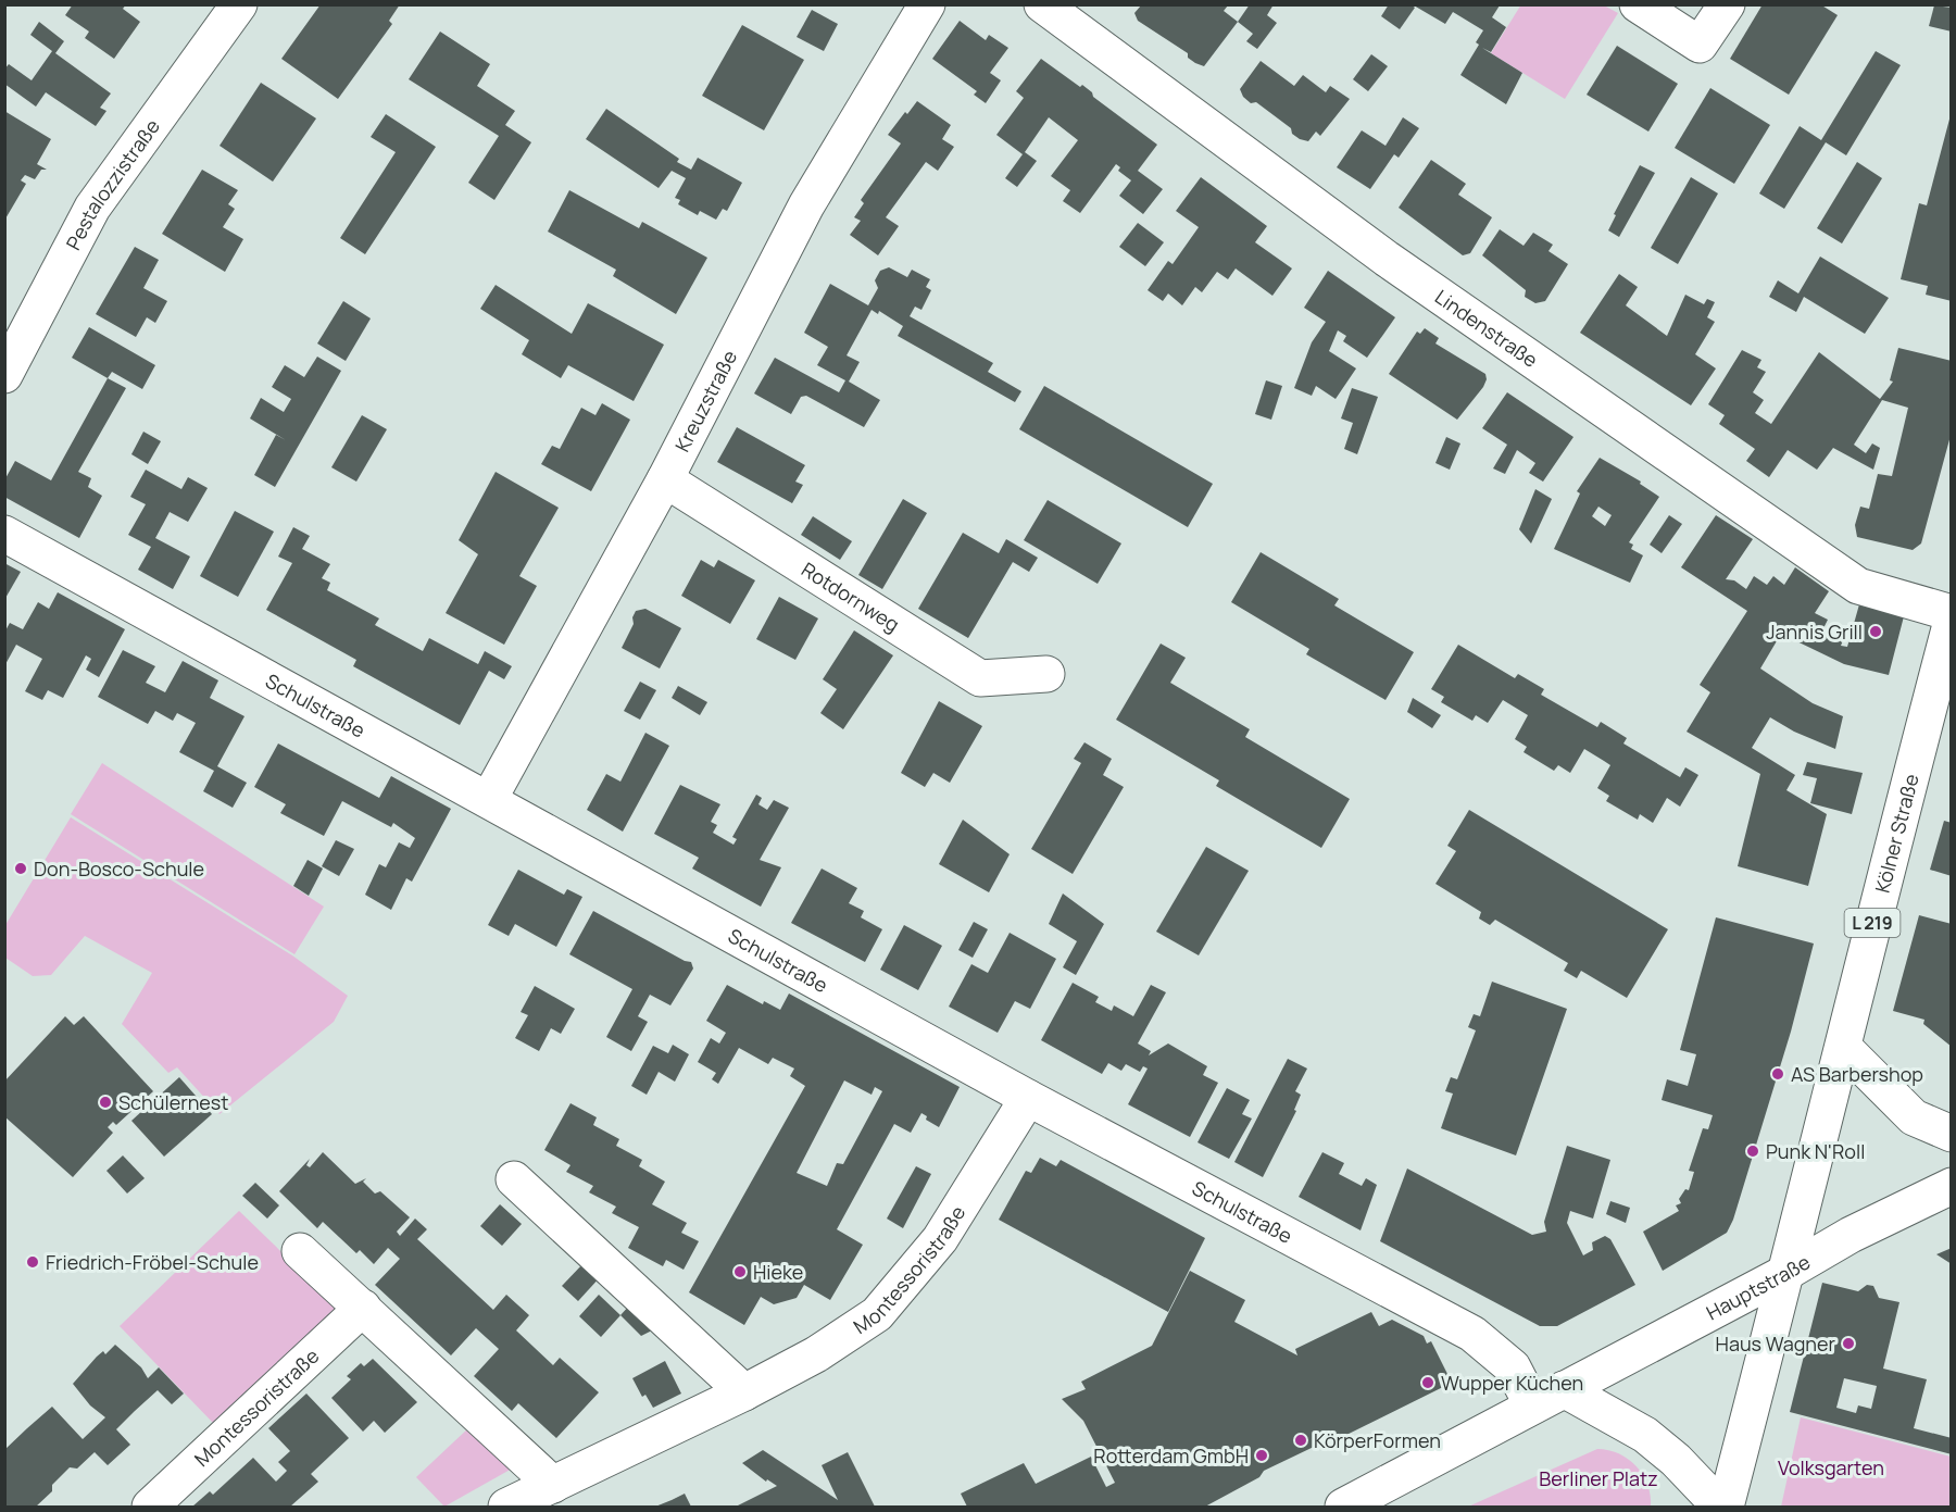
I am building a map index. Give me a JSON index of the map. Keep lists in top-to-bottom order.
{
  "streets": {
    "street": [
      "Pestalozzistraße",
      "Lindenstraße",
      "Kreuzstraße",
      "Rotdornweg",
      "Schulstraße",
      "Kölner Straße",
      "L 219",
      "Montessoristraße",
      "Hauptstraße"
    ]
  },
  "crossings": [
    ["Kreuzstraße", "Rotdornweg"],
    ["Kreuzstraße", "Schulstraße"],
    ["Schulstraße", "Montessoristraße"],
    ["Schulstraße", "Hauptstraße"],
    ["Kölner Straße", "L 219"],
    ["Kölner Straße", "Hauptstraße"],
    ["L 219", "Hauptstraße"]
  ],
  "parks": ["Volksgarten", "Berliner Platz"],
  "places": [
    "Jannis Grill",
    "Don-Bosco-Schule",
    "AS Barbershop",
    "Schülernest",
    "Punk N'Roll",
    "Friedrich-Fröbel-Schule",
    "Hieke",
    "Haus Wagner",
    "Wupper Küchen",
    "KörperFormen",
    "Rotterdam GmbH"
  ]
}
